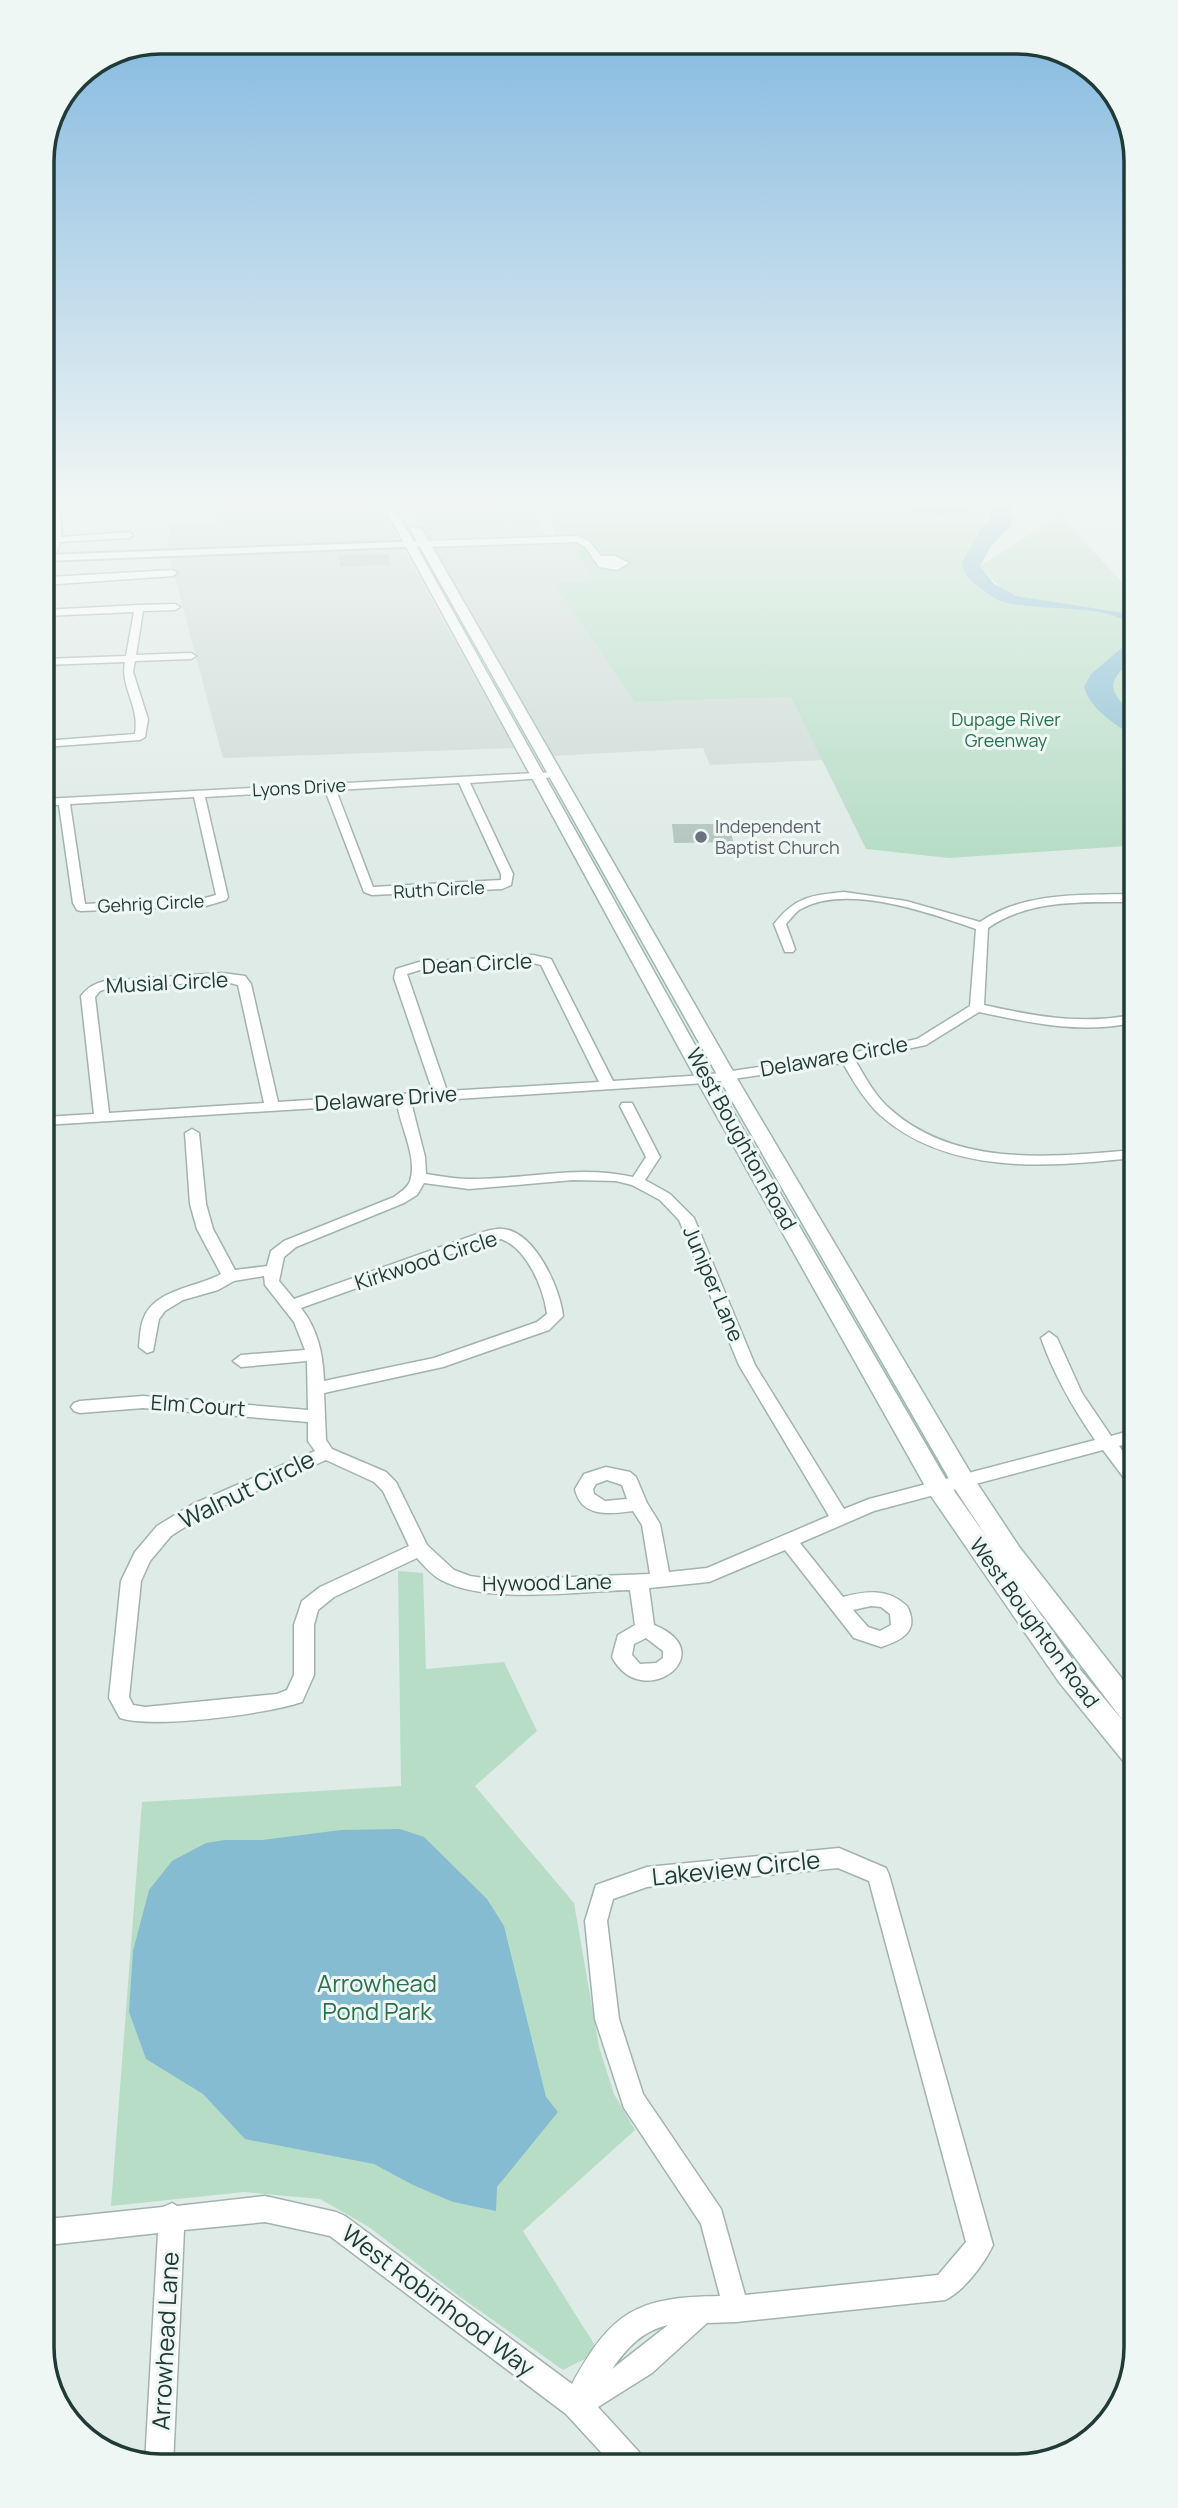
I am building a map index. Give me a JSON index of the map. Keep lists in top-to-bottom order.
{
  "streets": {
    "main road": ["West Boughton Road"],
    "street": [
      "Lyons Drive",
      "Ruth Circle",
      "Gehrig Circle",
      "Dean Circle",
      "Musial Circle",
      "Delaware Circle",
      "Delaware Drive",
      "Kirkwood Circle",
      "Juniper Lane",
      "Elm Court",
      "Walnut Circle",
      "Hywood Lane",
      "Lakeview Circle",
      "West Robinhood Way",
      "Arrowhead Lane"
    ]
  },
  "crossings": [
    ["Lyons Drive", "Ruth Circle"],
    ["Lyons Drive", "Gehrig Circle"],
    ["Lyons Drive", "West Boughton Road"],
    ["Dean Circle", "Delaware Drive"],
    ["Musial Circle", "Delaware Drive"],
    ["Delaware Circle", "Delaware Drive"],
    ["Delaware Circle", "West Boughton Road"],
    ["Delaware Drive", "West Boughton Road"],
    ["West Boughton Road", "Hywood Lane"],
    ["Juniper Lane", "Hywood Lane"],
    ["Walnut Circle", "Hywood Lane"],
    ["Lakeview Circle", "West Robinhood Way"],
    ["West Robinhood Way", "Arrowhead Lane"]
  ],
  "parks": ["Dupage River Greenway", "Arrowhead Pond Park"],
  "places": ["Independent Baptist Church"]
}
